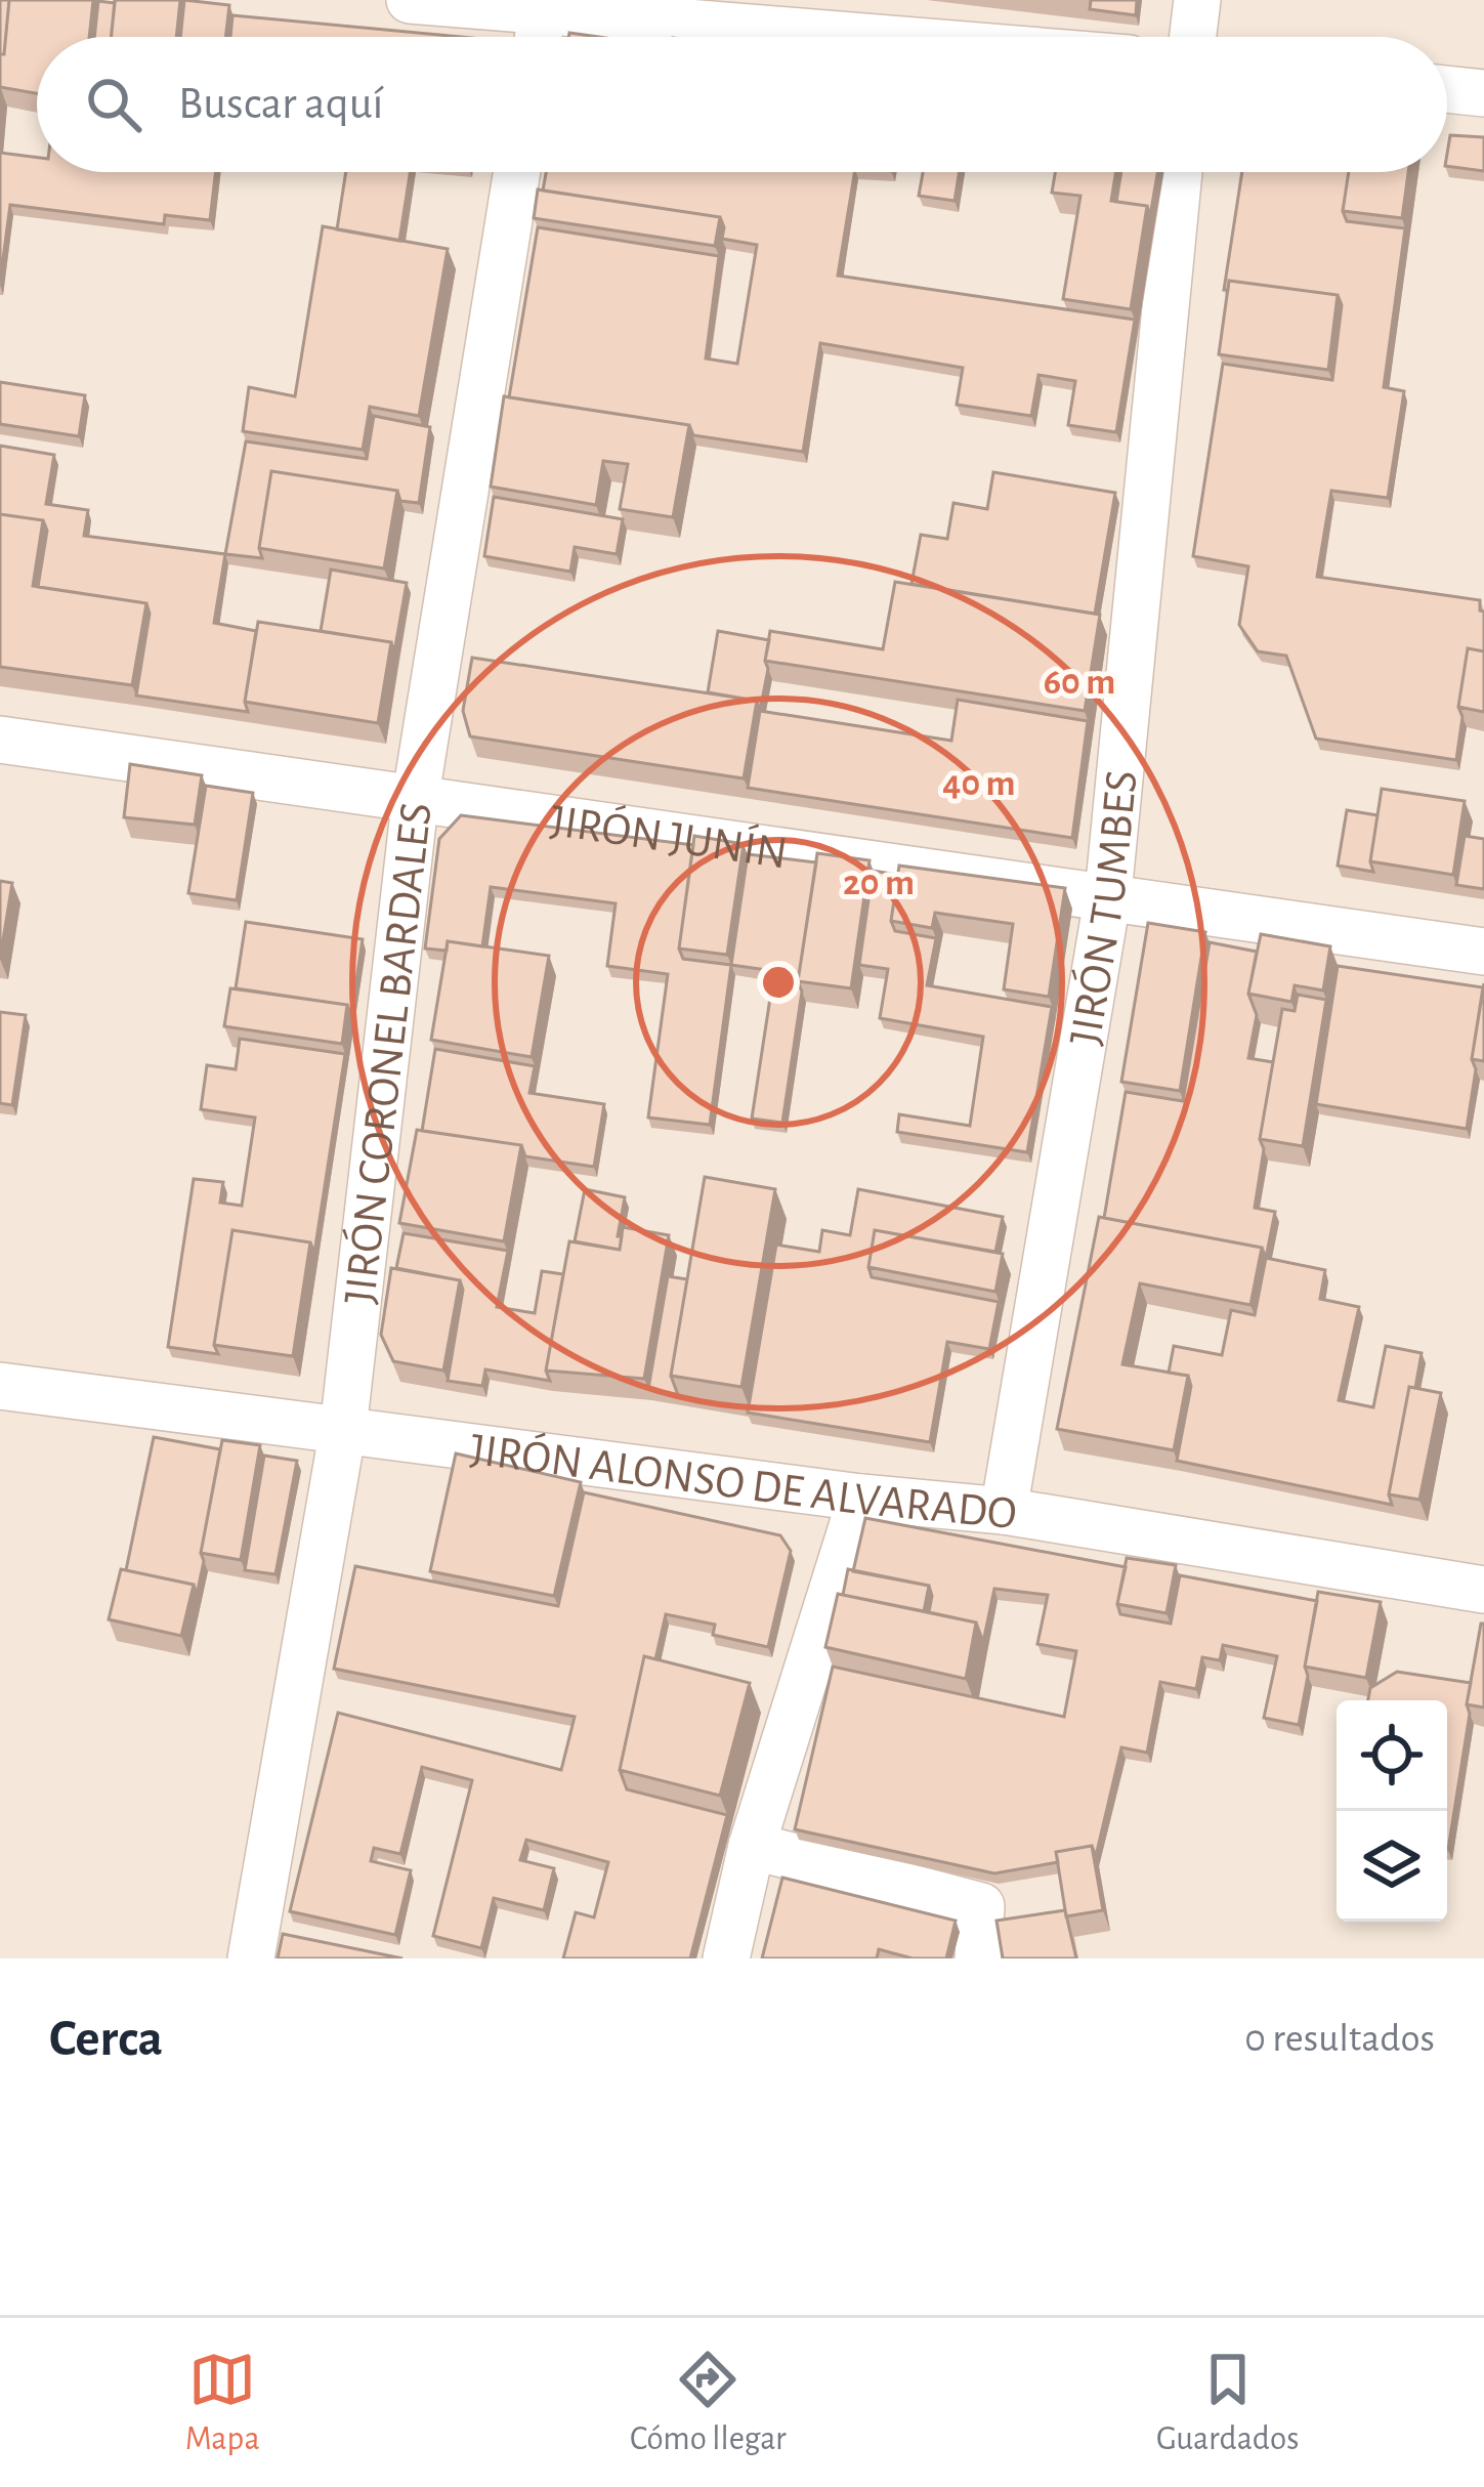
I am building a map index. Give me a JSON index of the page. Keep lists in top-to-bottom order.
{
  "streets": {
    "street": [
      "JIRÓN JUNÍN",
      "JIRÓN TUMBES",
      "JIRÓN CORONEL BARDALES",
      "JIRÓN ALONSO DE ALVARADO"
    ]
  },
  "crossings": [
    ["JIRÓN JUNÍN", "JIRÓN TUMBES"],
    ["JIRÓN JUNÍN", "JIRÓN CORONEL BARDALES"],
    ["JIRÓN TUMBES", "JIRÓN ALONSO DE ALVARADO"],
    ["JIRÓN CORONEL BARDALES", "JIRÓN ALONSO DE ALVARADO"]
  ],
  "page": {
    "search": "Buscar aquí",
    "heading": ["Cerca", "0 resultados"],
    "nav": ["Mapa", "Cómo llegar", "Guardados"]
  },
  "rings": ["60 m", "40 m", "20 m"]
}
